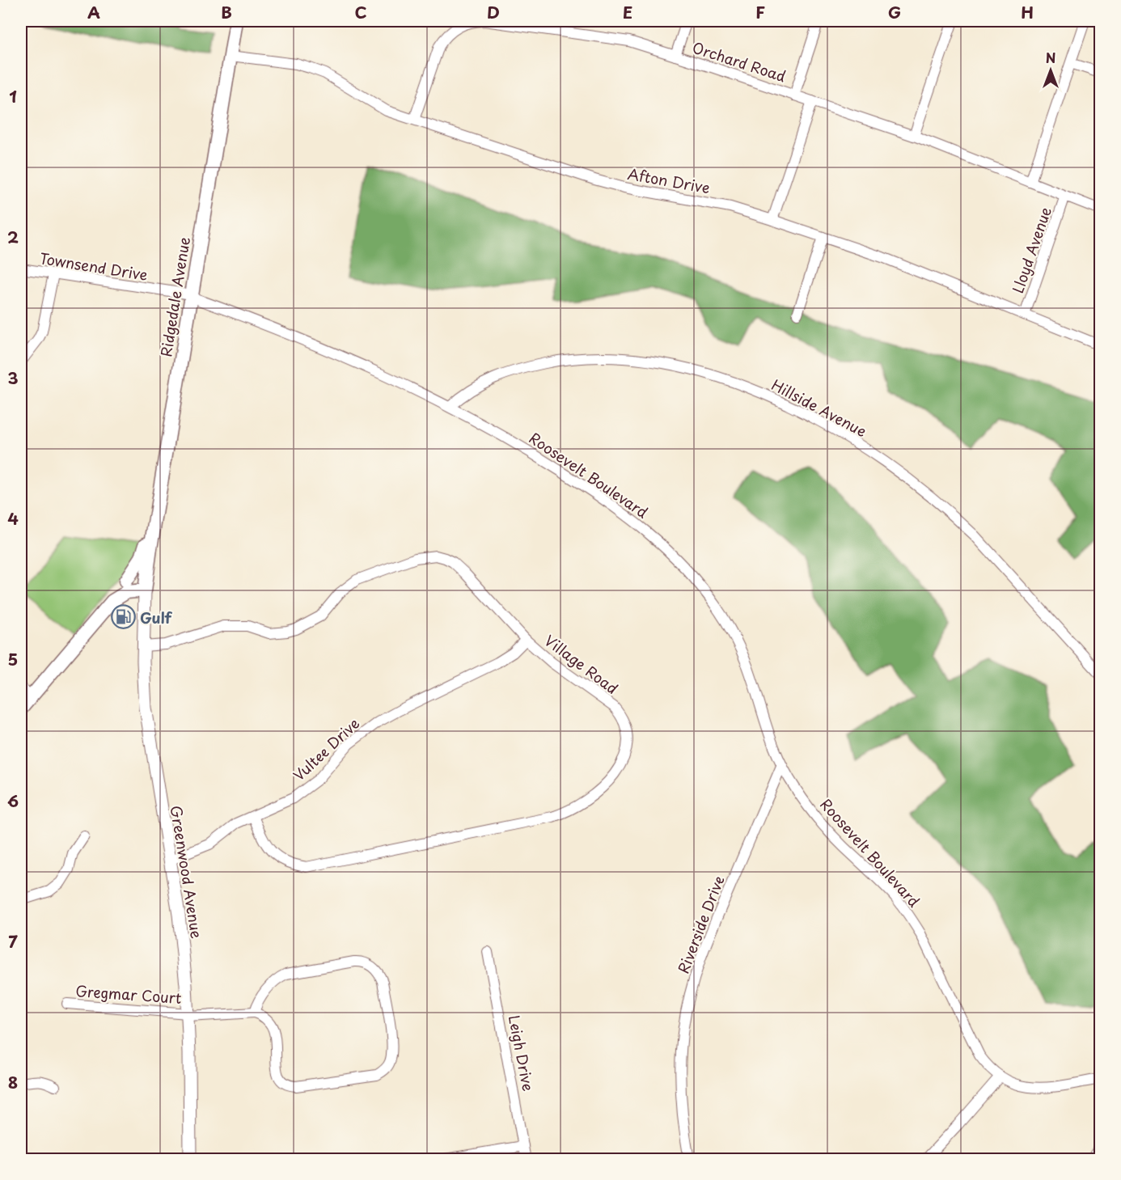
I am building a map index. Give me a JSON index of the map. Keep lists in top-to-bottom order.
{
  "streets": {
    "main road": ["Ridgedale Avenue"],
    "street": [
      "Orchard Road",
      "Afton Drive",
      "Lloyd Avenue",
      "Townsend Drive",
      "Hillside Avenue",
      "Roosevelt Boulevard",
      "Village Road",
      "Vultee Drive",
      "Greenwood Avenue",
      "Riverside Drive",
      "Gregmar Court",
      "Leigh Drive"
    ]
  },
  "crossings": [
    ["Orchard Road", "Afton Drive"],
    ["Orchard Road", "Lloyd Avenue"],
    ["Afton Drive", "Lloyd Avenue"],
    ["Afton Drive", "Ridgedale Avenue"],
    ["Townsend Drive", "Ridgedale Avenue"],
    ["Townsend Drive", "Roosevelt Boulevard"],
    ["Ridgedale Avenue", "Roosevelt Boulevard"],
    ["Ridgedale Avenue", "Greenwood Avenue"],
    ["Hillside Avenue", "Roosevelt Boulevard"],
    ["Roosevelt Boulevard", "Riverside Drive"],
    ["Village Road", "Vultee Drive"],
    ["Village Road", "Greenwood Avenue"],
    ["Vultee Drive", "Greenwood Avenue"],
    ["Greenwood Avenue", "Gregmar Court"]
  ],
  "places": {
    "fuel station": ["Gulf"]
  },
  "north": "top",
  "grid": {
    "columns": [
      "A",
      "B",
      "C",
      "D",
      "E",
      "F",
      "G",
      "H"
    ],
    "rows": [
      "1",
      "2",
      "3",
      "4",
      "5",
      "6",
      "7",
      "8"
    ]
  }
}
